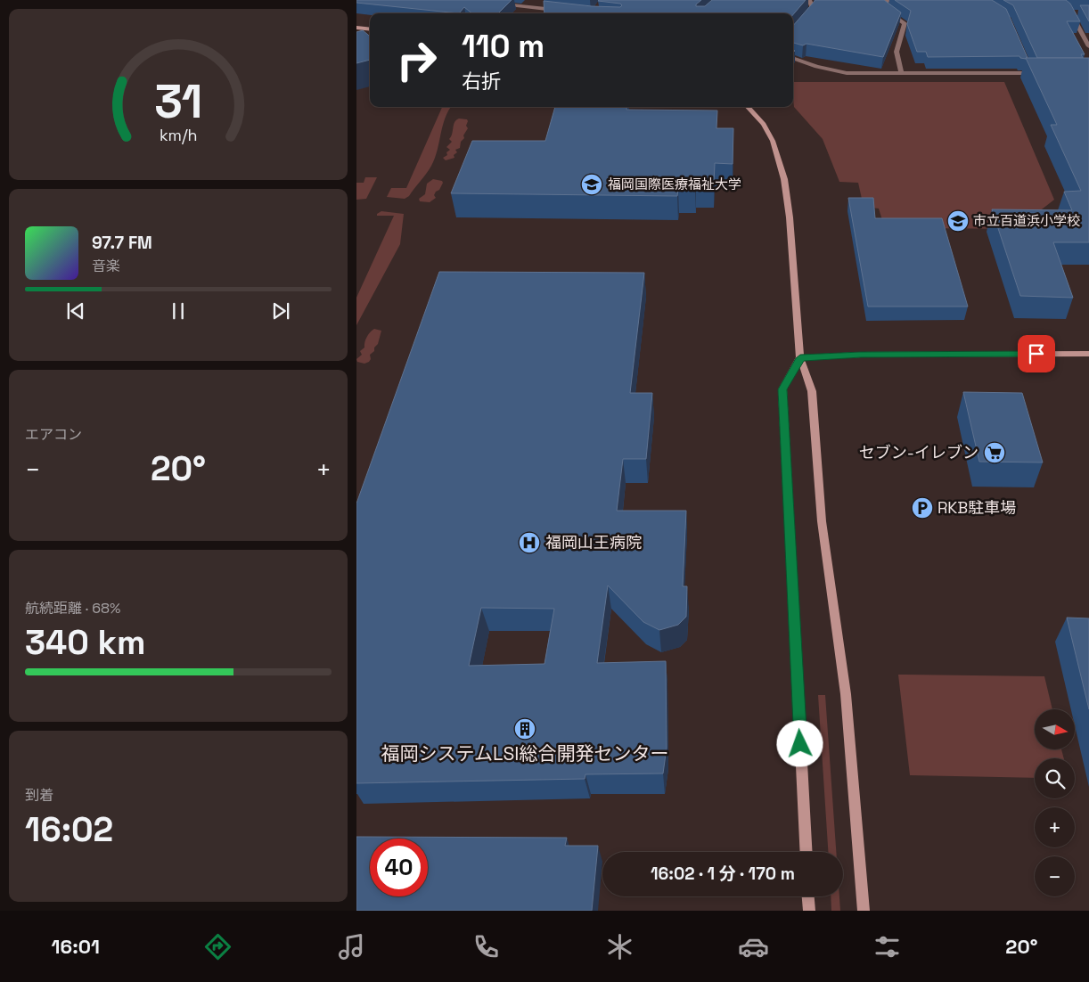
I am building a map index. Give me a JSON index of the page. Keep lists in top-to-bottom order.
{
  "places": {
    "school or university": ["福岡国際医療福祉大学", "市立百道浜小学校"],
    "supermarket": ["セブン-イレブン"],
    "parking": ["RKB駐車場"],
    "hospital": ["福岡山王病院"],
    "building": ["福岡システムLSI総合開発センター"]
  },
  "north": "right",
  "page": {
    "turn": ["110 m", "右折"],
    "song": ["97.7 FM", "音楽"],
    "tile": [
      "エアコン",
      ["航続距離 · 68%", "340 km"],
      ["到着", "16:02"]
    ],
    "heat": ["−", "20°", "+"],
    "map_buttons": ["+", "−"],
    "limit": "40",
    "trip": "16:02 · 1 分 · 170 m",
    "tabs": ["16:01", "20°"],
    "gauge": ["31", "km/h"]
  }
}
